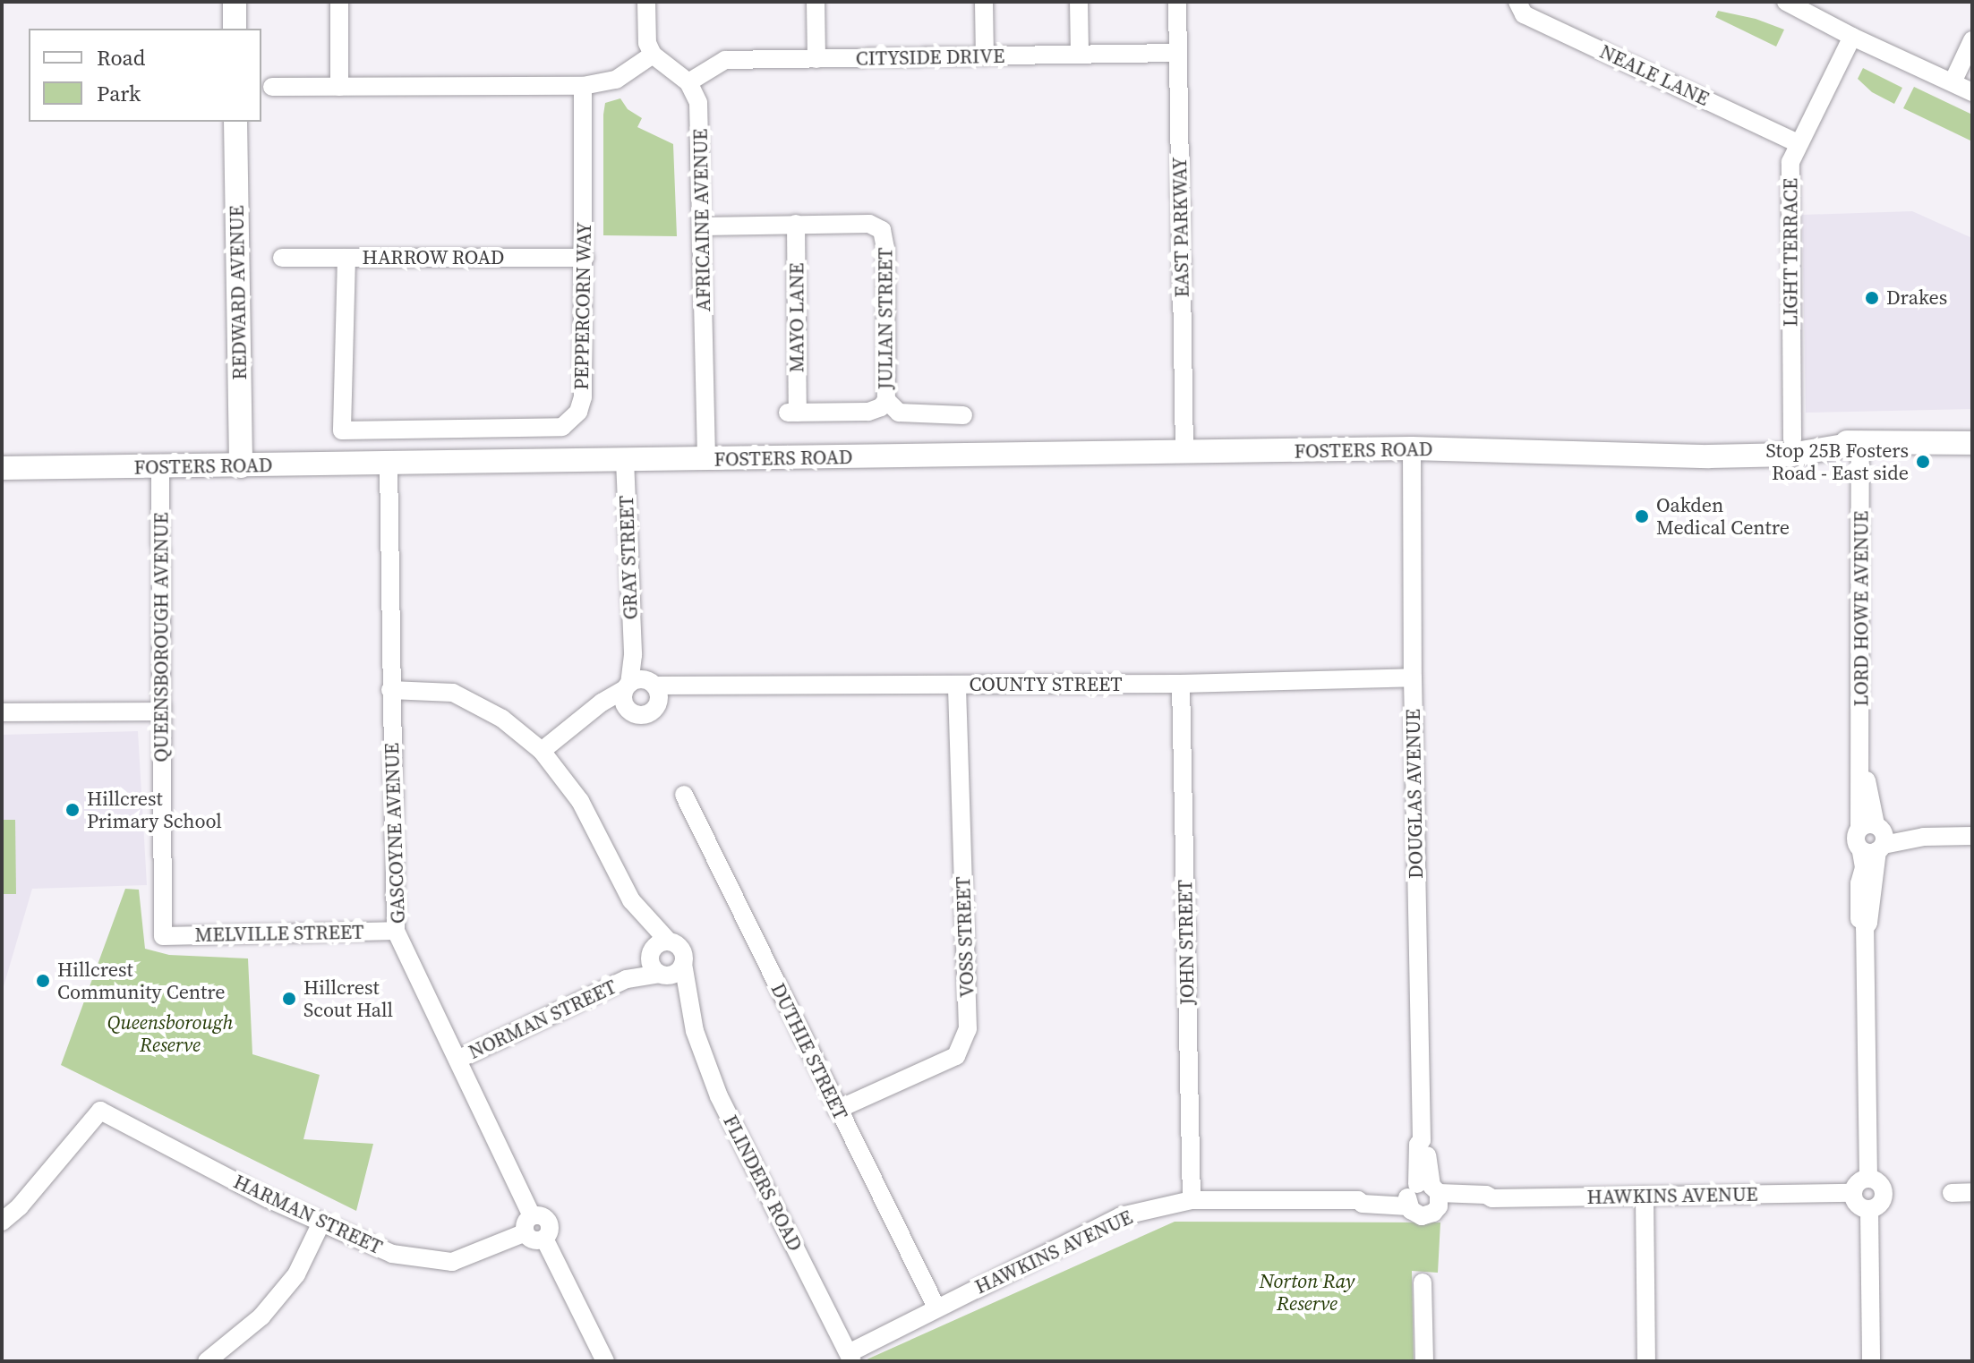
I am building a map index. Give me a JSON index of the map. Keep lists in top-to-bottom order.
{
  "streets": {
    "main road": ["REDWARD AVENUE", "FOSTERS ROAD"],
    "street": [
      "CITYSIDE DRIVE",
      "NEALE LANE",
      "AFRICAINE AVENUE",
      "EAST PARKWAY",
      "LIGHT TERRACE",
      "HARROW ROAD",
      "PEPPERCORN WAY",
      "MAYO LANE",
      "JULIAN STREET",
      "GRAY STREET",
      "LORD HOWE AVENUE",
      "QUEENSBOROUGH AVENUE",
      "COUNTY STREET",
      "DOUGLAS AVENUE",
      "GASCOYNE AVENUE",
      "MELVILLE STREET",
      "VOSS STREET",
      "JOHN STREET",
      "NORMAN STREET",
      "DUTHIE STREET",
      "FLINDERS ROAD",
      "HAWKINS AVENUE",
      "HARMAN STREET"
    ]
  },
  "crossings": [
    ["CITYSIDE DRIVE", "AFRICAINE AVENUE"],
    ["CITYSIDE DRIVE", "EAST PARKWAY"],
    ["NEALE LANE", "LIGHT TERRACE"],
    ["AFRICAINE AVENUE", "JULIAN STREET"],
    ["AFRICAINE AVENUE", "FOSTERS ROAD"],
    ["EAST PARKWAY", "FOSTERS ROAD"],
    ["LIGHT TERRACE", "FOSTERS ROAD"],
    ["HARROW ROAD", "PEPPERCORN WAY"],
    ["REDWARD AVENUE", "FOSTERS ROAD"],
    ["MAYO LANE", "JULIAN STREET"],
    ["FOSTERS ROAD", "GRAY STREET"],
    ["FOSTERS ROAD", "LORD HOWE AVENUE"],
    ["FOSTERS ROAD", "QUEENSBOROUGH AVENUE"],
    ["FOSTERS ROAD", "DOUGLAS AVENUE"],
    ["FOSTERS ROAD", "GASCOYNE AVENUE"],
    ["GRAY STREET", "COUNTY STREET"],
    ["LORD HOWE AVENUE", "HAWKINS AVENUE"],
    ["QUEENSBOROUGH AVENUE", "MELVILLE STREET"],
    ["COUNTY STREET", "DOUGLAS AVENUE"],
    ["COUNTY STREET", "VOSS STREET"],
    ["COUNTY STREET", "JOHN STREET"],
    ["DOUGLAS AVENUE", "HAWKINS AVENUE"],
    ["GASCOYNE AVENUE", "MELVILLE STREET"],
    ["GASCOYNE AVENUE", "NORMAN STREET"],
    ["GASCOYNE AVENUE", "HARMAN STREET"],
    ["VOSS STREET", "DUTHIE STREET"],
    ["JOHN STREET", "HAWKINS AVENUE"],
    ["NORMAN STREET", "FLINDERS ROAD"],
    ["DUTHIE STREET", "HAWKINS AVENUE"],
    ["FLINDERS ROAD", "HAWKINS AVENUE"]
  ],
  "parks": ["Queensborough Reserve", "Norton Ray Reserve"],
  "places": [
    "Drakes",
    "Stop 25B Fosters Road - East side",
    "Oakden Medical Centre",
    "Hillcrest Primary School",
    "Hillcrest Community Centre",
    "Hillcrest Scout Hall"
  ],
  "legend": ["Road", "Park"]
}
